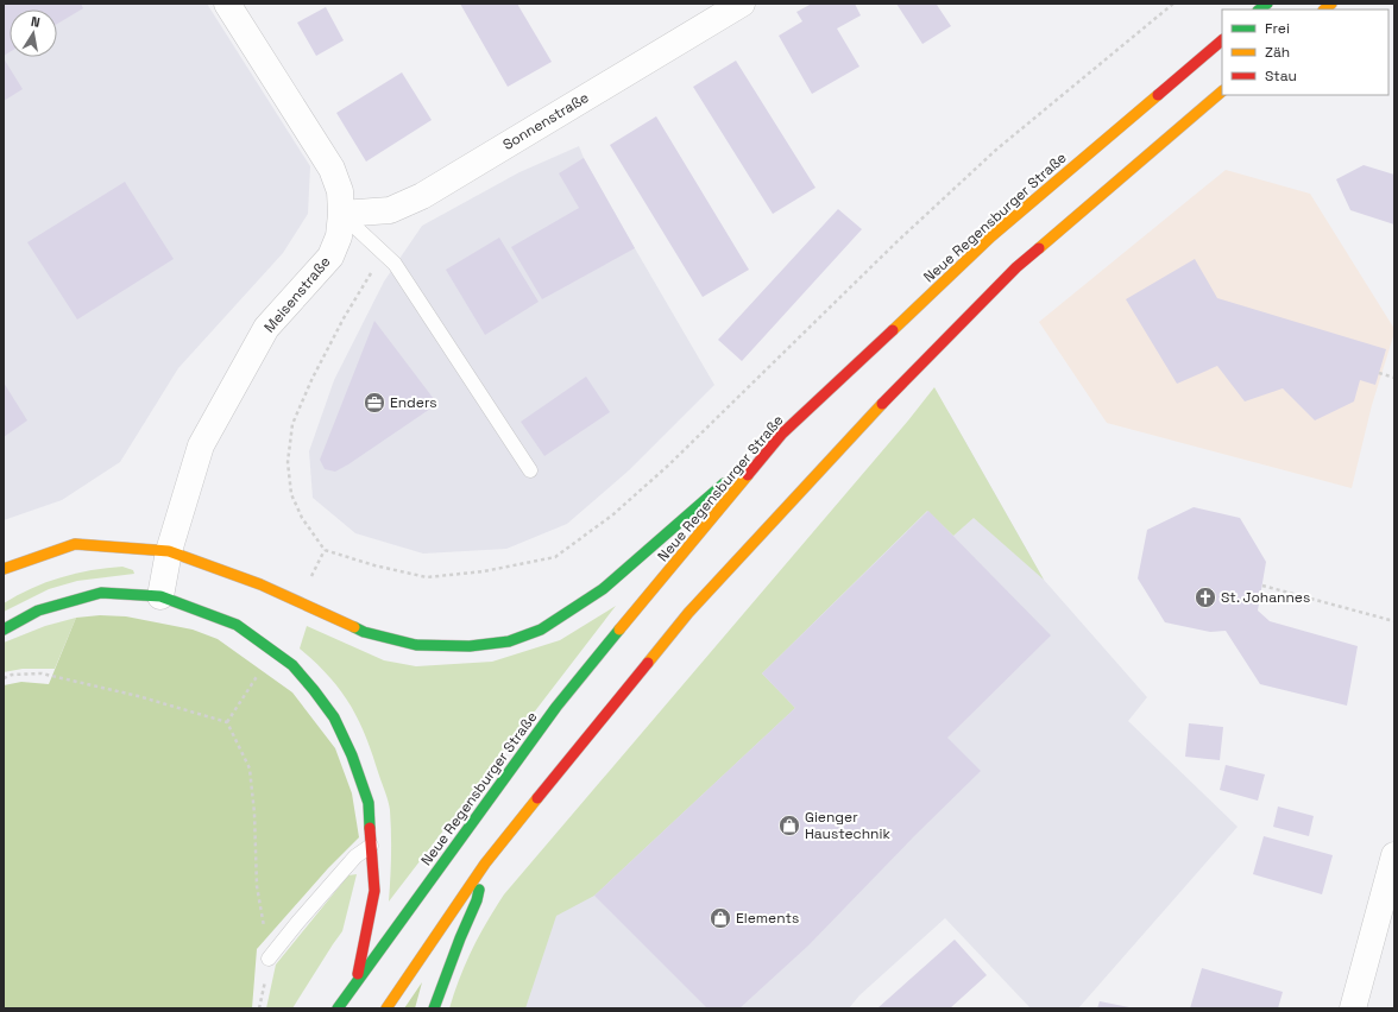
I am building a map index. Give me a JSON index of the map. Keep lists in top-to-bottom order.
{
  "streets": {
    "main road": ["Neue Regensburger Straße"],
    "street": ["Sonnenstraße", "Meisenstraße"]
  },
  "crossings": [
    ["Sonnenstraße", "Meisenstraße"]
  ],
  "places": {
    "office": ["Enders"],
    "church": ["St. Johannes"],
    "shop": ["Gienger Haustechnik", "Elements"]
  },
  "legend": ["Frei", "Zäh", "Stau"],
  "north": "top"
}
